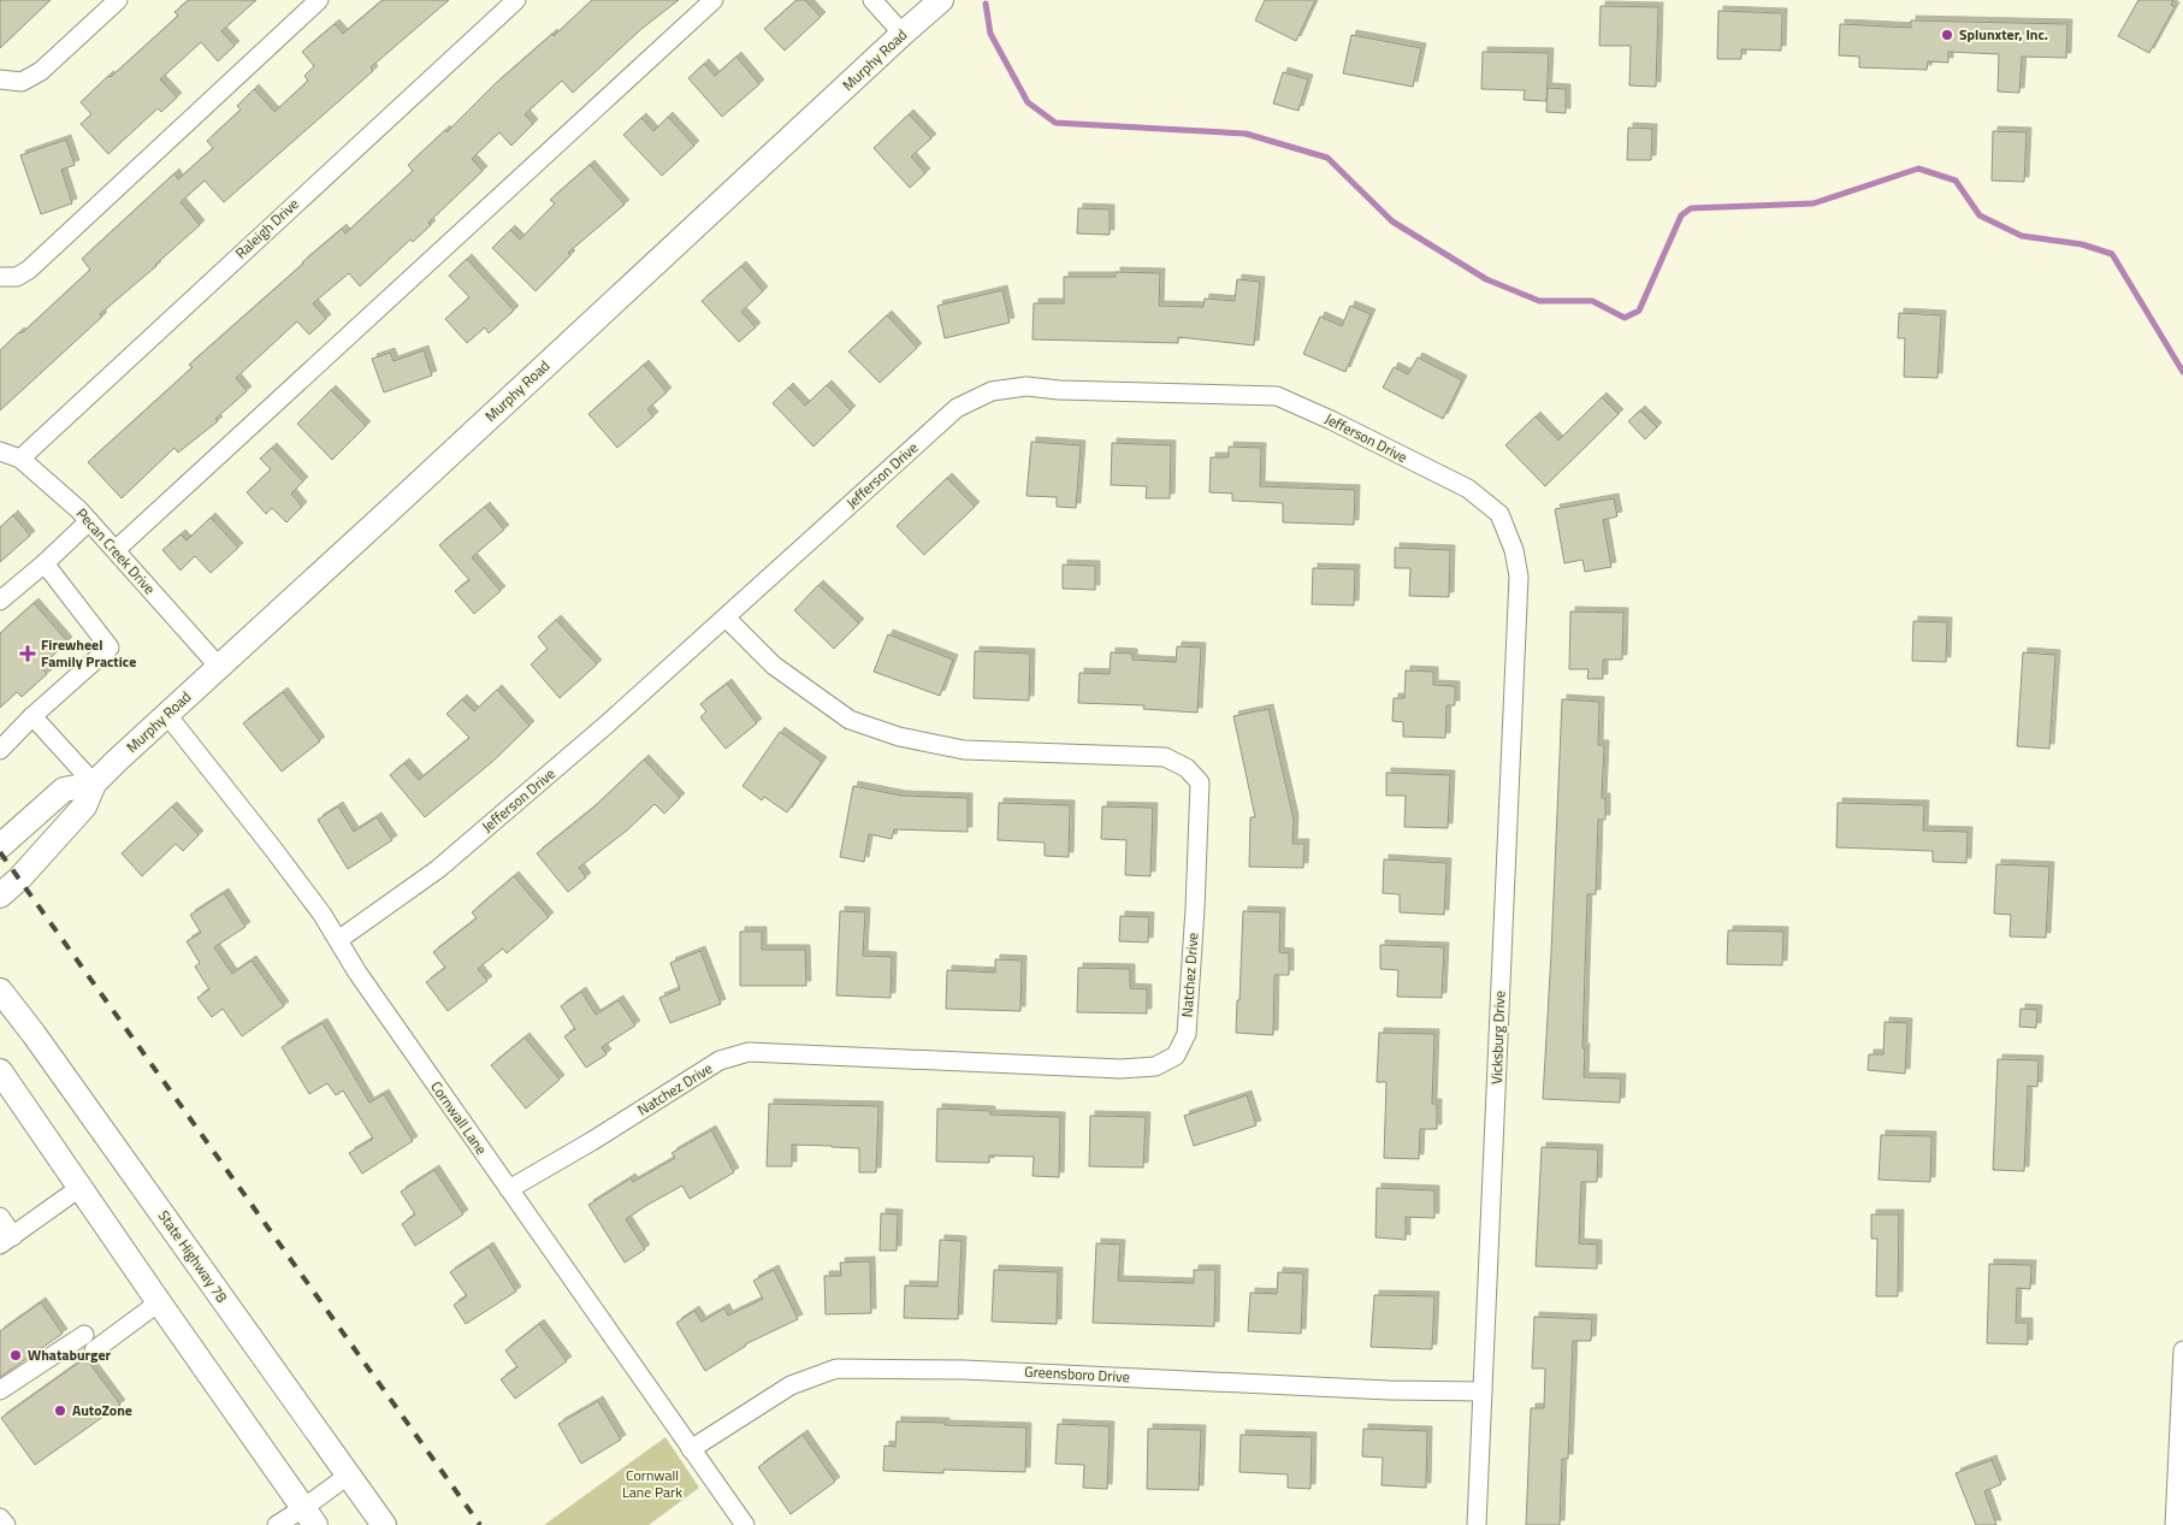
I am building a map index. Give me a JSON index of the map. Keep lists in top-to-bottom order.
{
  "streets": {
    "main road": ["Murphy Road", "State Highway 78"],
    "street": [
      "Raleigh Drive",
      "Jefferson Drive",
      "Pecan Creek Drive",
      "Natchez Drive",
      "Vicksburg Drive",
      "Cornwall Lane",
      "Greensboro Drive"
    ]
  },
  "crossings": [
    ["Murphy Road", "Pecan Creek Drive"],
    ["Murphy Road", "Cornwall Lane"],
    ["Raleigh Drive", "Pecan Creek Drive"],
    ["Jefferson Drive", "Natchez Drive"],
    ["Jefferson Drive", "Vicksburg Drive"],
    ["Jefferson Drive", "Cornwall Lane"],
    ["Natchez Drive", "Cornwall Lane"],
    ["Vicksburg Drive", "Greensboro Drive"],
    ["Cornwall Lane", "Greensboro Drive"]
  ],
  "parks": ["Cornwall Lane Park"],
  "places": {
    "other": ["Splunxter, Inc.", "Whataburger", "AutoZone"],
    "health": ["Firewheel Family Practice"]
  }
}
